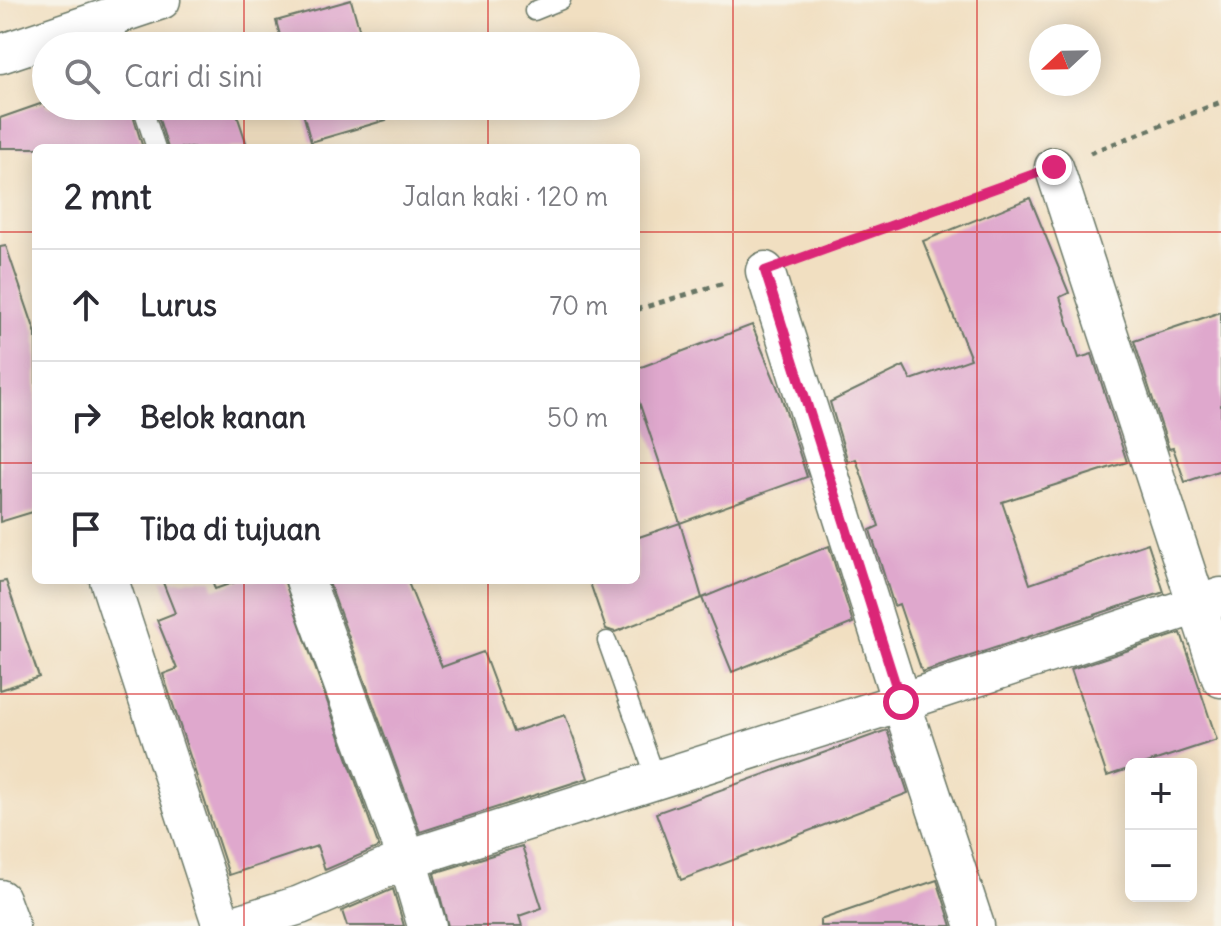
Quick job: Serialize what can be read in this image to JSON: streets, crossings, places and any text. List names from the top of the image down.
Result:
{
  "north": "left",
  "page": {
    "search": "Cari di sini",
    "heading": ["2 mnt", "Jalan kaki · 120 m"],
    "list": [
      ["Lurus", "70 m"],
      ["Belok kanan", "50 m"],
      "Tiba di tujuan"
    ],
    "map_buttons": ["+", "−"]
  }
}
